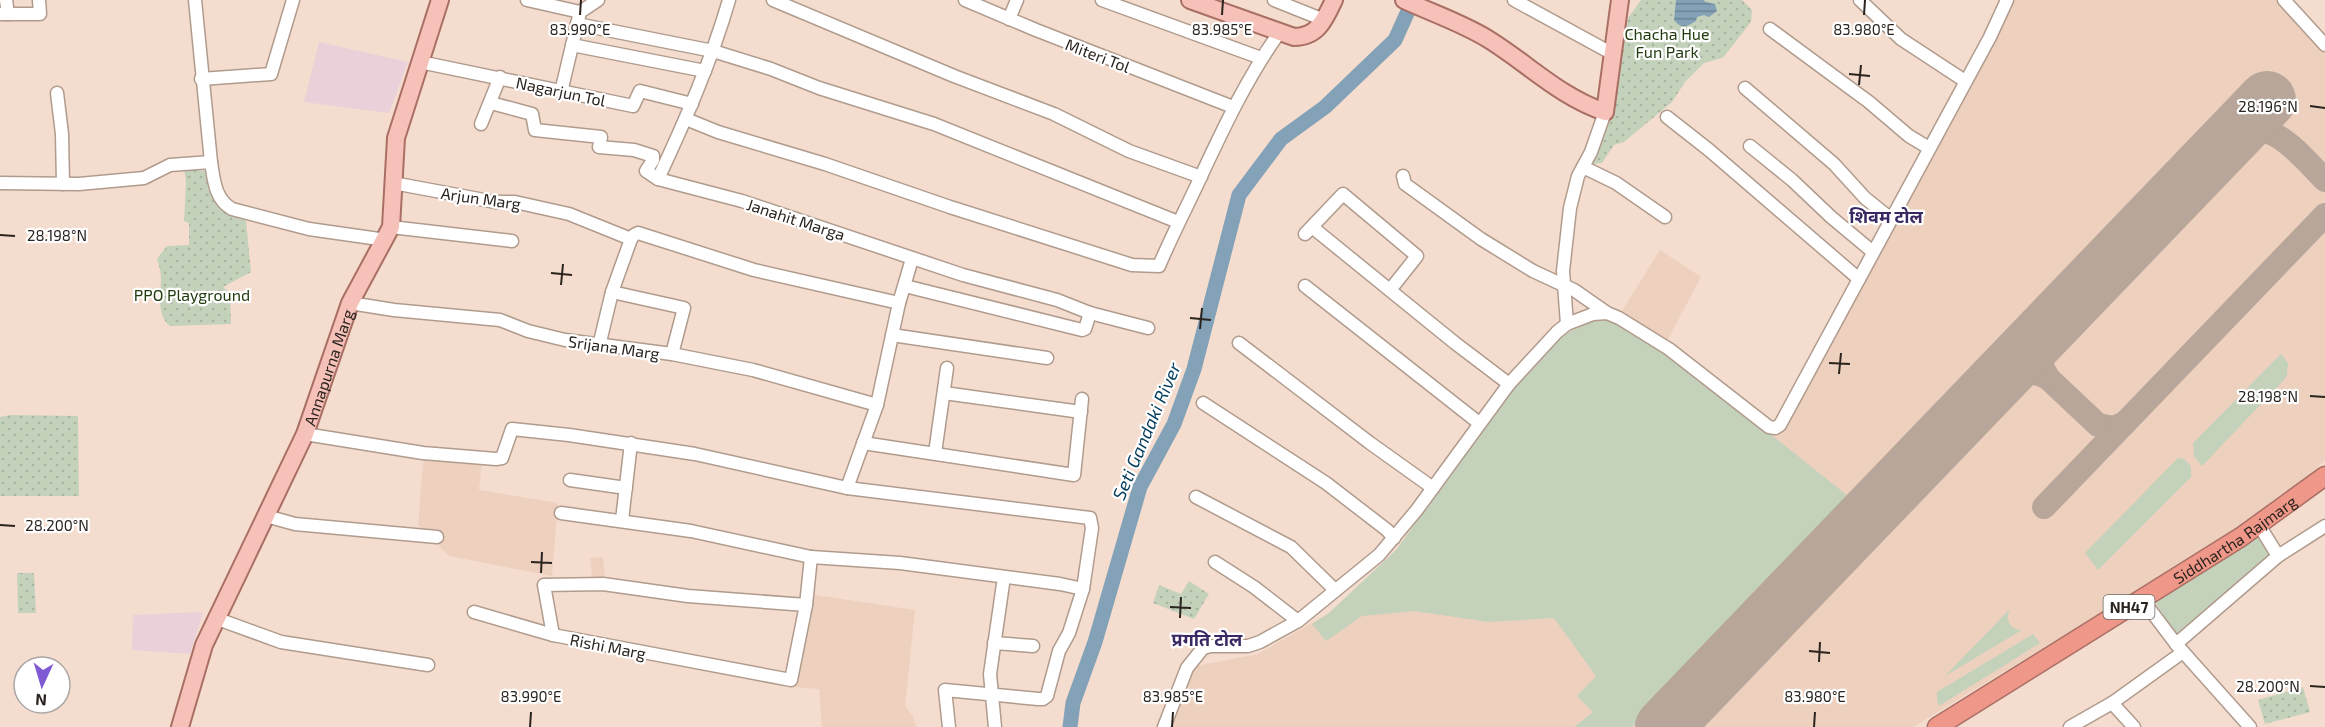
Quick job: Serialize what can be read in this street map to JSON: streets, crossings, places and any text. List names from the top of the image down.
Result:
{
  "streets": {
    "highway": ["Siddhartha Rajmarg", "NH47"],
    "main road": ["Annapurna Marg"],
    "street": [
      "Miteri Tol",
      "Nagarjun Tol",
      "Arjun Marg",
      "Janahit Marga",
      "Srijana Marg",
      "Rishi Marg"
    ]
  },
  "crossings": [
    ["Nagarjun Tol", "Annapurna Marg"],
    ["Arjun Marg", "Annapurna Marg"],
    ["Srijana Marg", "Annapurna Marg"]
  ],
  "districts": ["शिवम टोल", "प्रगति टोल"],
  "water": ["Seti Gandaki River"],
  "parks": ["Chacha Hue Fun Park", "PPO Playground"],
  "north": "bottom",
  "coordinates": [
    "83.990°E",
    "83.985°E",
    "83.980°E",
    "28.196°N",
    "28.198°N",
    "28.200°N"
  ]
}
